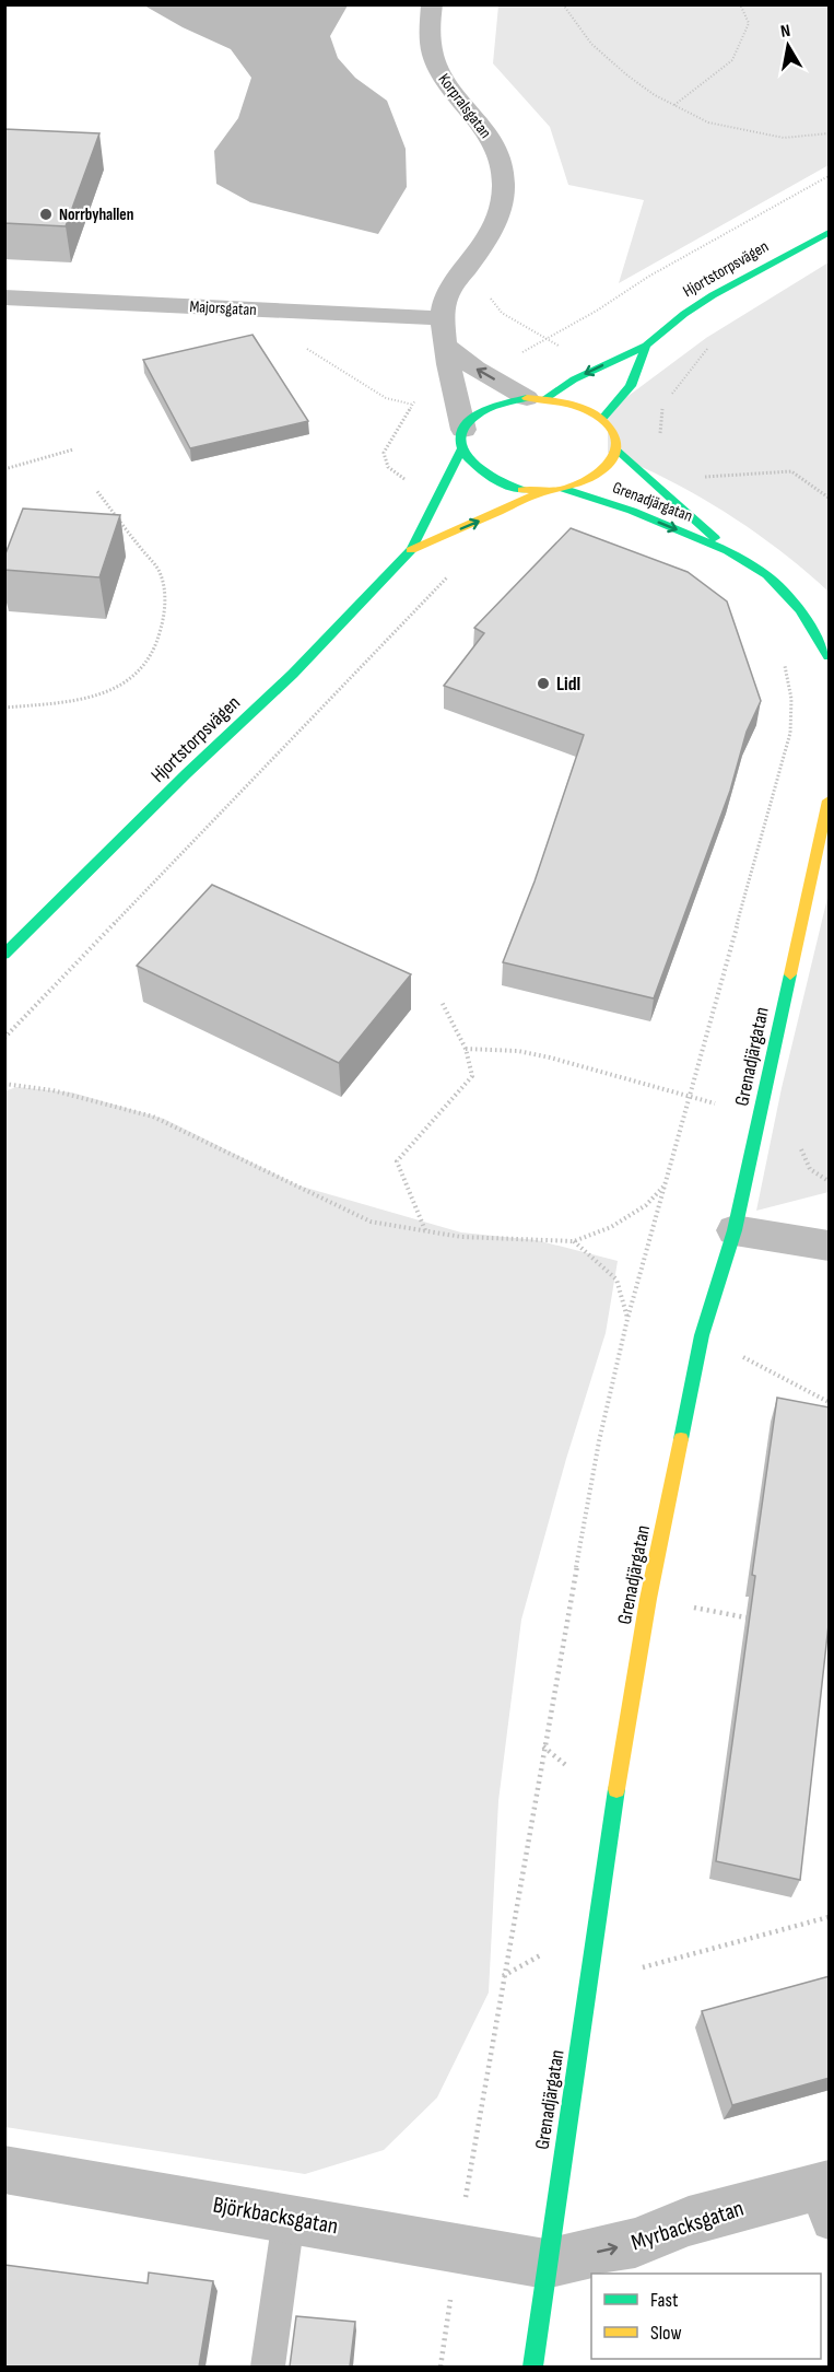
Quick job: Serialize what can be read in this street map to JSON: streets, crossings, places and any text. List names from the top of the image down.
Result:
{
  "streets": {
    "street": [
      "Korpralsgatan",
      "Hjortstorpsvägen",
      "Majorsgatan",
      "Grenadjärgatan",
      "Björkbacksgatan",
      "Myrbacksgatan"
    ]
  },
  "crossings": [
    ["Korpralsgatan", "Hjortstorpsvägen"],
    ["Korpralsgatan", "Majorsgatan"],
    ["Korpralsgatan", "Grenadjärgatan"],
    ["Hjortstorpsvägen", "Grenadjärgatan"],
    ["Grenadjärgatan", "Björkbacksgatan"],
    ["Grenadjärgatan", "Myrbacksgatan"],
    ["Björkbacksgatan", "Myrbacksgatan"]
  ],
  "one_way": ["Myrbacksgatan"],
  "places": ["Norrbyhallen", "Lidl"],
  "legend": ["Fast", "Slow"],
  "north": "top"
}
